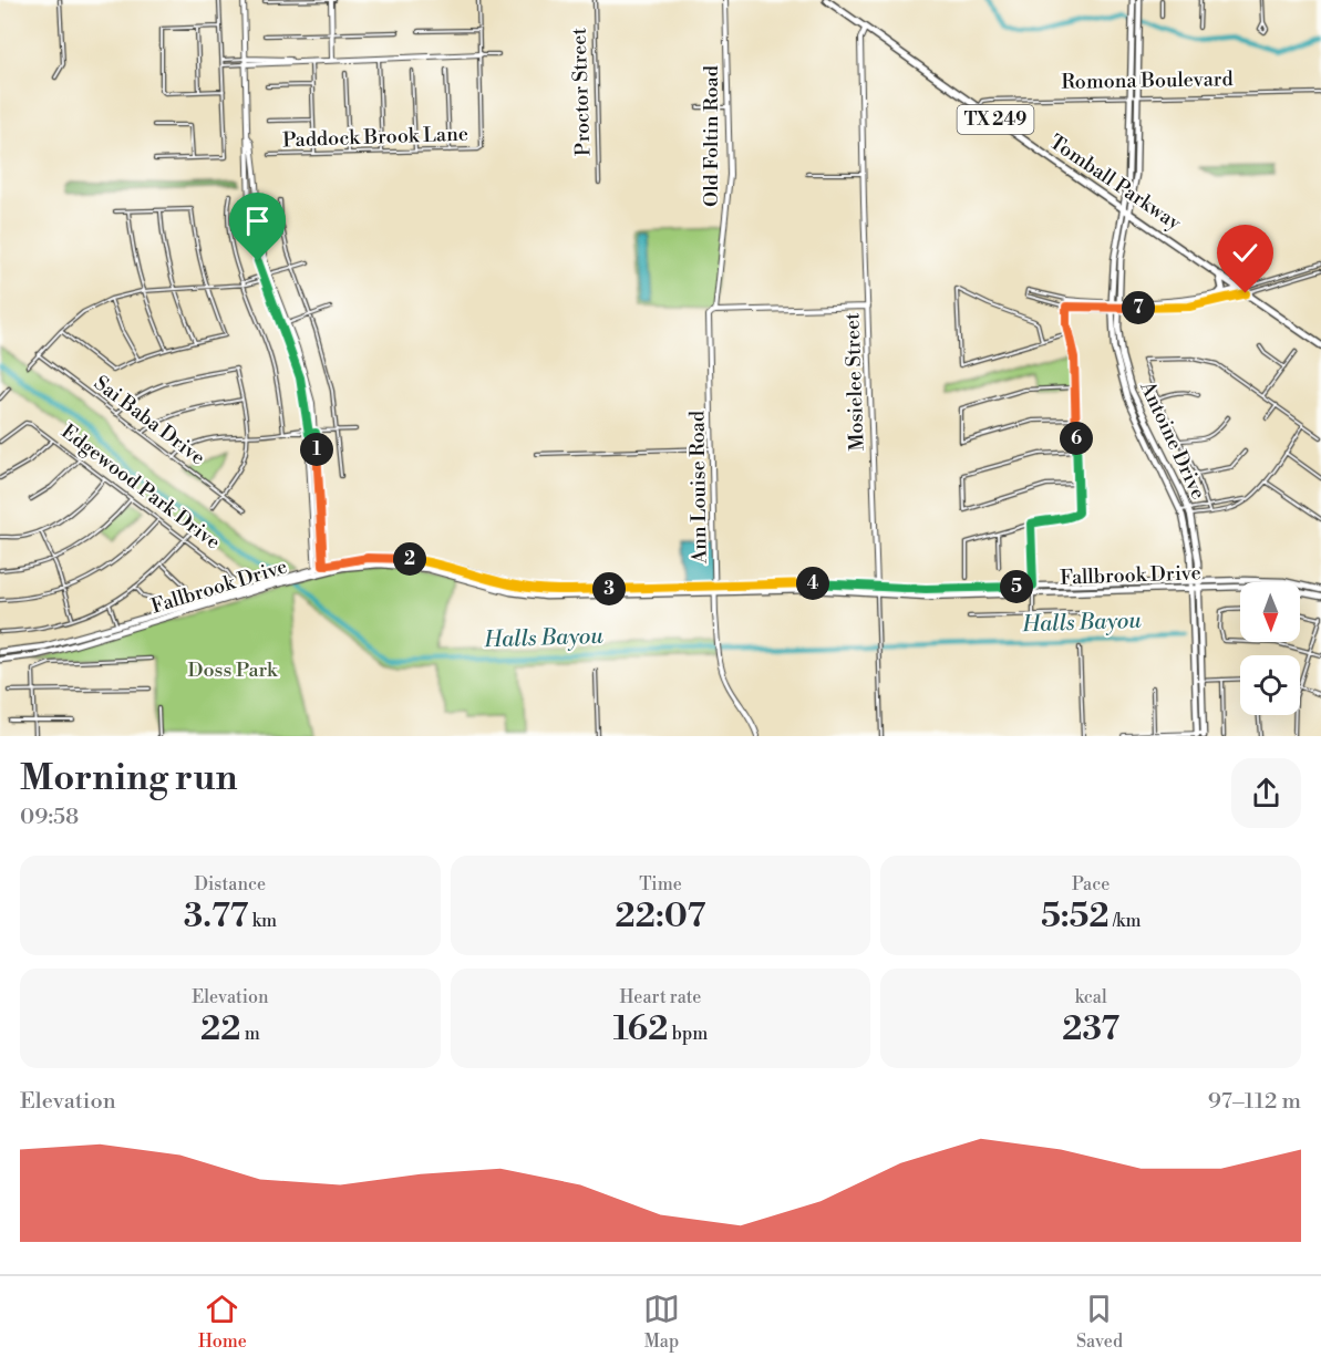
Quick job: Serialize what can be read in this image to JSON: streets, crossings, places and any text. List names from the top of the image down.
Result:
{
  "streets": {
    "main road": [
      "TX 249",
      "Tomball Parkway",
      "Antoine Drive",
      "Fallbrook Drive"
    ],
    "street": [
      "Romona Boulevard",
      "Proctor Street",
      "Old Foltin Road",
      "Paddock Brook Lane",
      "Mosielee Street",
      "Sai Baba Drive",
      "Edgewood Park Drive",
      "Ann Louise Road"
    ]
  },
  "crossings": [
    ["Romona Boulevard", "Tomball Parkway"],
    ["Romona Boulevard", "Antoine Drive"],
    ["Old Foltin Road", "Ann Louise Road"],
    ["Tomball Parkway", "Mosielee Street"],
    ["Tomball Parkway", "Antoine Drive"],
    ["Mosielee Street", "Fallbrook Drive"],
    ["Antoine Drive", "Fallbrook Drive"],
    ["Ann Louise Road", "Fallbrook Drive"]
  ],
  "water": ["Halls Bayou"],
  "parks": ["Doss Park"],
  "north": "bottom",
  "page": {
    "pins": [
      "7",
      "6",
      "1",
      "2",
      "4",
      "5",
      "3"
    ],
    "heading": ["Morning run", "09:58"],
    "stats": [
      ["Distance", "3.77 km"],
      ["Time", "22:07"],
      ["Pace", "5:52 /km"],
      ["Elevation", "22 m"],
      ["Heart rate", "162 bpm"],
      ["kcal", "237"]
    ],
    "chart": ["Elevation", "97–112 m"],
    "tabs": ["Home", "Map", "Saved"]
  }
}
